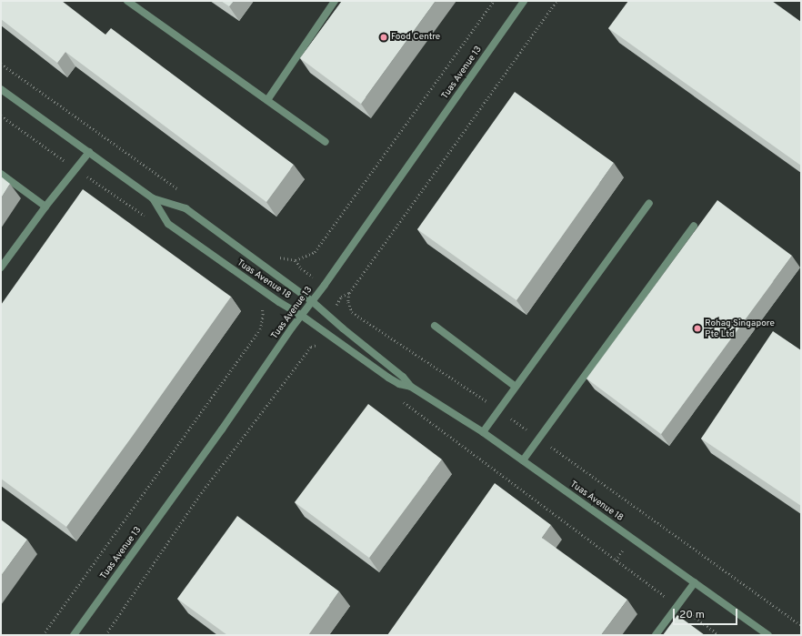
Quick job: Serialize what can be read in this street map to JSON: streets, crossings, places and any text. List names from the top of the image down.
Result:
{
  "streets": {
    "street": ["Tuas Avenue 13", "Tuas Avenue 18"]
  },
  "crossings": [
    ["Tuas Avenue 13", "Tuas Avenue 18"]
  ],
  "places": ["Food Centre", "Rohag Singapore Pte Ltd"],
  "scale_bar": "20 m"
}
